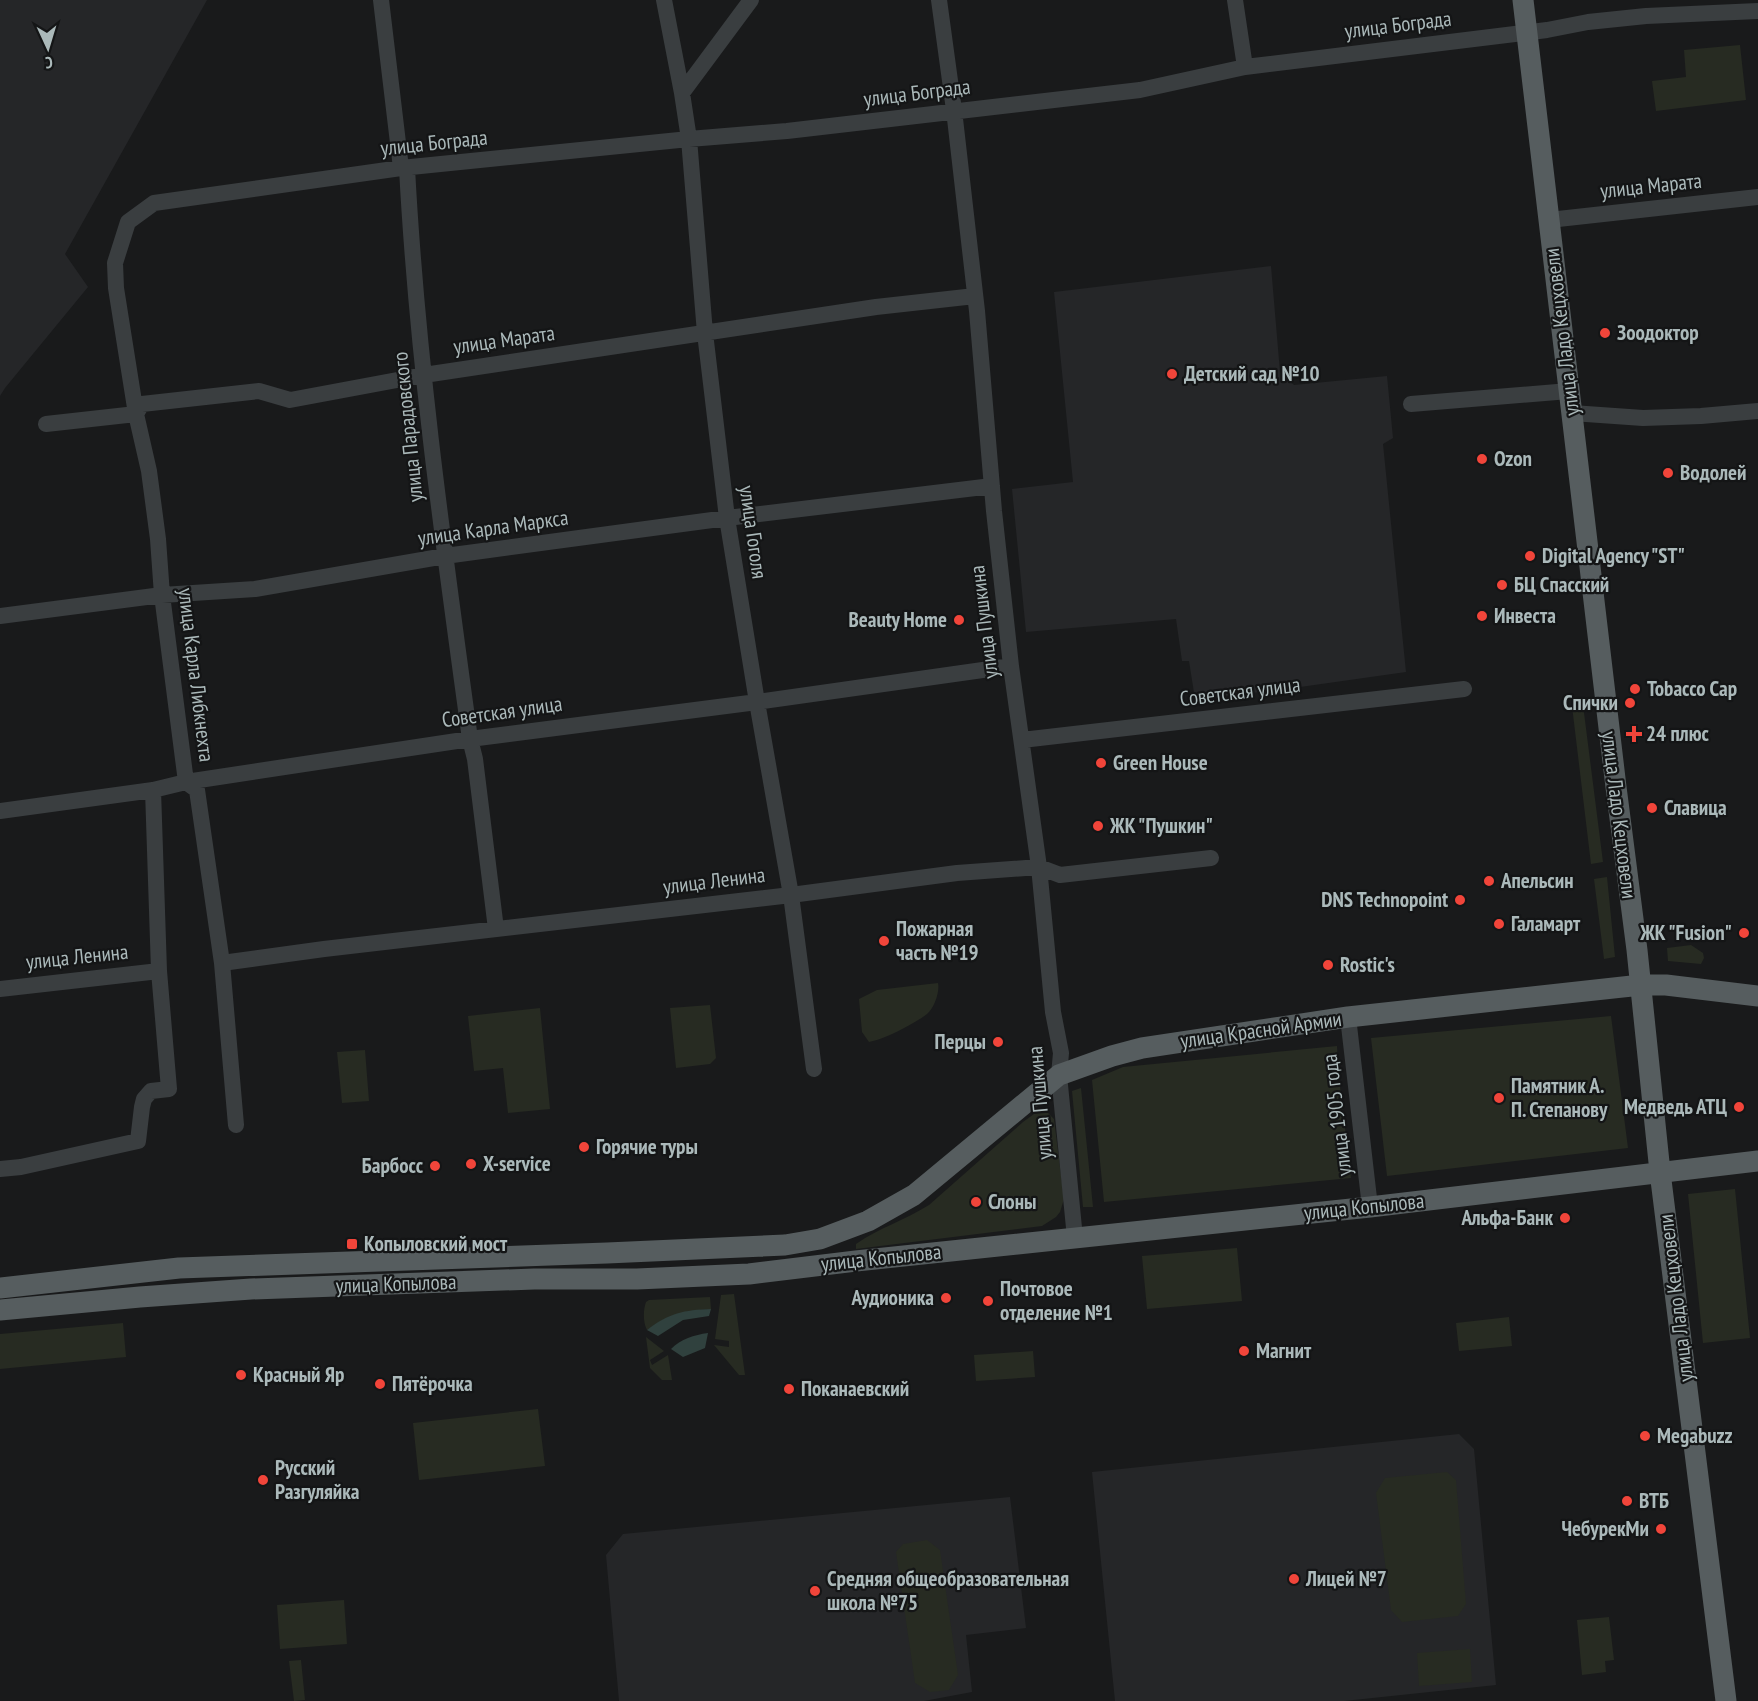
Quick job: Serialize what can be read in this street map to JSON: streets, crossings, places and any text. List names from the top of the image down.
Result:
{
  "streets": {
    "main road": ["улица Ладо Кецховели", "улица Красной Армии", "улица Копылова"],
    "street": [
      "улица Бограда",
      "улица Марата",
      "улица Парадовского",
      "улица Карла Маркса",
      "улица Гоголя",
      "улица Пушкина",
      "улица Карла Либкнехта",
      "Советская улица",
      "улица Ленина",
      "улица 1905 года"
    ]
  },
  "crossings": [
    ["улица Бограда", "улица Ладо Кецховели"],
    ["улица Бограда", "улица Парадовского"],
    ["улица Бограда", "улица Гоголя"],
    ["улица Бограда", "улица Пушкина"],
    ["улица Бограда", "улица Карла Либкнехта"],
    ["улица Марата", "улица Ладо Кецховели"],
    ["улица Марата", "улица Парадовского"],
    ["улица Марата", "улица Гоголя"],
    ["улица Марата", "улица Пушкина"],
    ["улица Марата", "улица Карла Либкнехта"],
    ["улица Ладо Кецховели", "улица Красной Армии"],
    ["улица Ладо Кецховели", "улица Копылова"],
    ["улица Парадовского", "улица Карла Маркса"],
    ["улица Парадовского", "Советская улица"],
    ["улица Парадовского", "улица Ленина"],
    ["улица Карла Маркса", "улица Гоголя"],
    ["улица Карла Маркса", "улица Пушкина"],
    ["улица Карла Маркса", "улица Карла Либкнехта"],
    ["улица Гоголя", "Советская улица"],
    ["улица Гоголя", "улица Ленина"],
    ["улица Пушкина", "Советская улица"],
    ["улица Пушкина", "улица Ленина"],
    ["улица Пушкина", "улица Красной Армии"],
    ["улица Пушкина", "улица Копылова"],
    ["улица Карла Либкнехта", "Советская улица"],
    ["улица Карла Либкнехта", "улица Ленина"],
    ["улица Красной Армии", "улица 1905 года"],
    ["улица Красной Армии", "улица Копылова"],
    ["улица 1905 года", "улица Копылова"]
  ],
  "places": {
    "other": [
      "Зоодоктор",
      "Детский сад №10",
      "Ozon",
      "Водолей",
      "Digital Agency \"ST\"",
      "БЦ Спасский",
      "Инвеста",
      "Beauty Home",
      "Tobacco Cap",
      "Спички",
      "Green House",
      "Славица",
      "ЖК \"Пушкин\"",
      "Апельсин",
      "DNS Technopoint",
      "Галамарт",
      "ЖК \"Fusion\"",
      "Пожарная часть №19",
      "Rostic's",
      "Перцы",
      "Памятник А. П. Степанову",
      "Медведь АТЦ",
      "Горячие туры",
      "X-service",
      "Барбосс",
      "Слоны",
      "Альфа-Банк",
      "Аудионика",
      "Почтовое отделение №1",
      "Магнит",
      "Красный Яр",
      "Пятёрочка",
      "Поканаевский",
      "Megabuzz",
      "Русский Разгуляйка",
      "ВТБ",
      "ЧебурекМи",
      "Лицей №7",
      "Средняя общеобразовательная школа №75"
    ],
    "health": ["24 плюс"],
    "transit": ["Копыловский мост"]
  },
  "north": "bottom"
}
